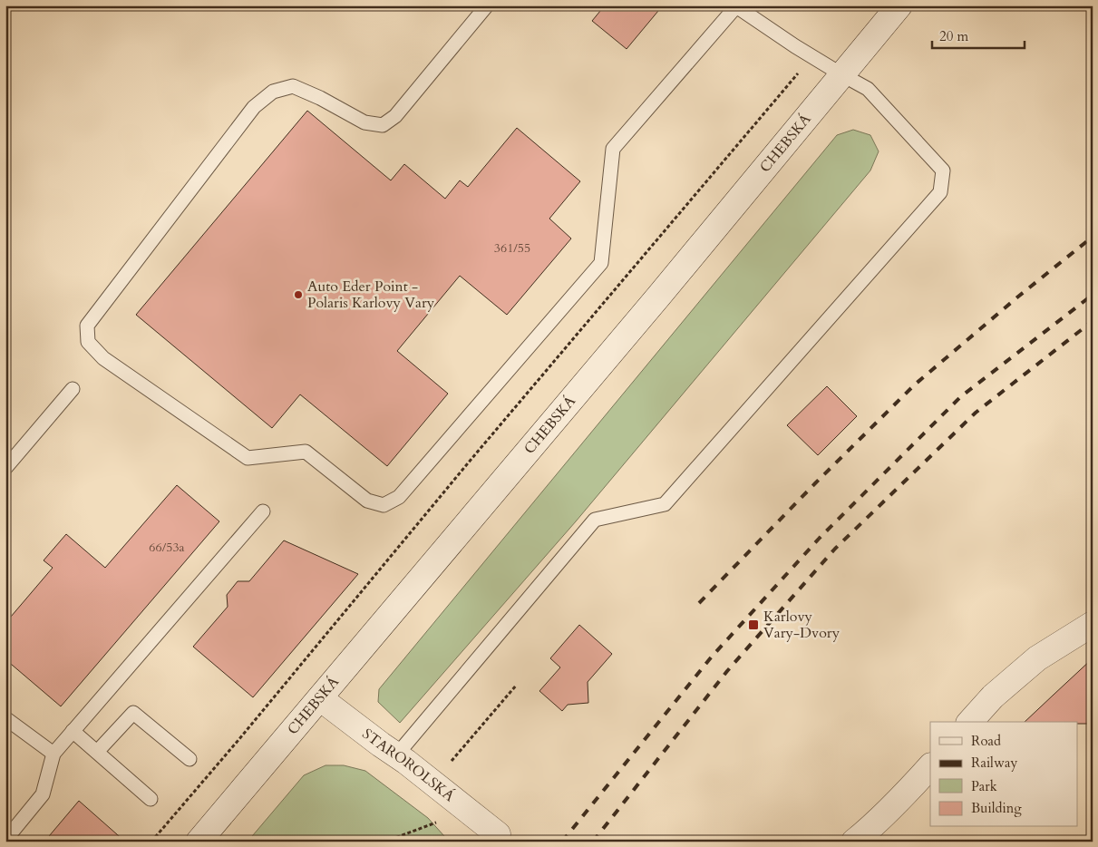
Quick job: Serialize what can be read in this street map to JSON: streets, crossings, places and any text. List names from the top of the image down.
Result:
{
  "streets": {
    "street": ["CHEBSKÁ", "STAROROLSKÁ"]
  },
  "crossings": [
    ["CHEBSKÁ", "STAROROLSKÁ"]
  ],
  "places": {
    "other": ["Auto Eder Point - Polaris Karlovy Vary"],
    "transit": ["Karlovy Vary-Dvory"]
  },
  "house_numbers": ["361/55", "66/53a"],
  "legend": [
    "Road",
    "Railway",
    "Park",
    "Building"
  ],
  "scale_bar": "20 m"
}
